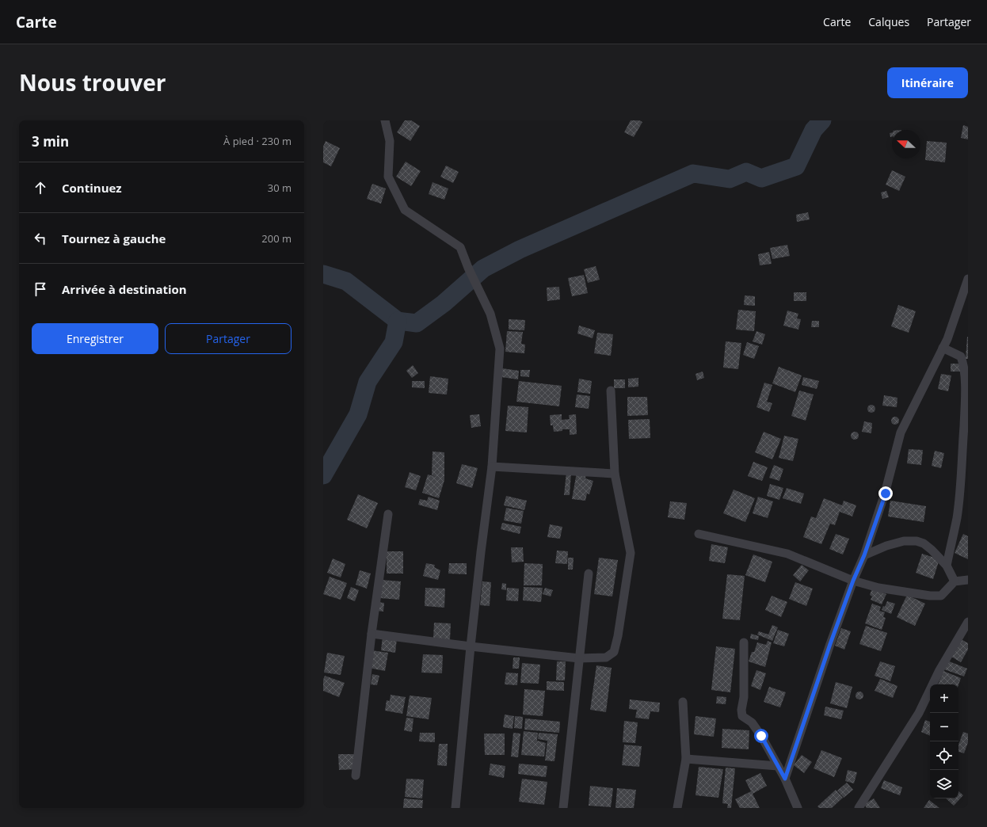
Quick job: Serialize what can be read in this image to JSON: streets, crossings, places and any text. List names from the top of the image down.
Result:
{
  "north": "left",
  "page": {
    "header": "Carte",
    "nav": ["Carte", "Calques", "Partager"],
    "title": "Nous trouver",
    "buttons": [
      "Itinéraire",
      ["Enregistrer", "Partager"]
    ],
    "heading": ["3 min", "À pied · 230 m"],
    "list": [
      ["Continuez", "30 m"],
      ["Tournez à gauche", "200 m"],
      "Arrivée à destination"
    ],
    "map_buttons": ["+", "−"]
  }
}
